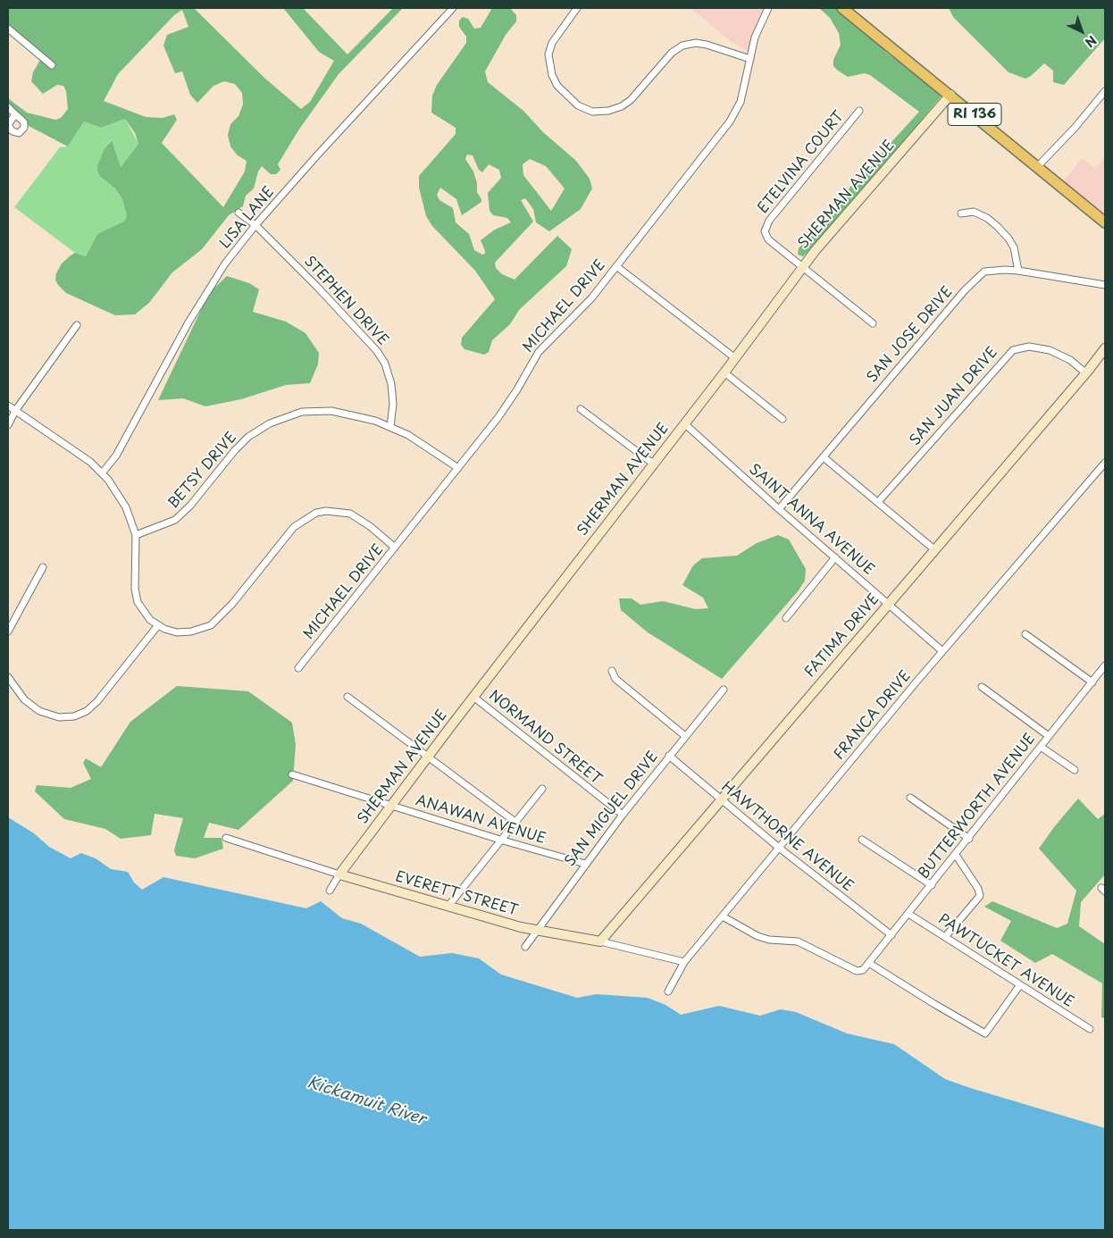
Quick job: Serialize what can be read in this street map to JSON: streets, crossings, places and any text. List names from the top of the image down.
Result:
{
  "streets": {
    "main road": ["RI 136"],
    "street": [
      "ETELVINA COURT",
      "SHERMAN AVENUE",
      "LISA LANE",
      "STEPHEN DRIVE",
      "MICHAEL DRIVE",
      "SAN JOSE DRIVE",
      "SAN JUAN DRIVE",
      "BETSY DRIVE",
      "SAINT ANNA AVENUE",
      "FATIMA DRIVE",
      "FRANCA DRIVE",
      "NORMAND STREET",
      "BUTTERWORTH AVENUE",
      "SAN MIGUEL DRIVE",
      "ANAWAN AVENUE",
      "HAWTHORNE AVENUE",
      "EVERETT STREET",
      "PAWTUCKET AVENUE"
    ]
  },
  "crossings": [
    ["RI 136", "SHERMAN AVENUE"],
    ["ETELVINA COURT", "SHERMAN AVENUE"],
    ["SHERMAN AVENUE", "SAINT ANNA AVENUE"],
    ["SHERMAN AVENUE", "NORMAND STREET"],
    ["SHERMAN AVENUE", "ANAWAN AVENUE"],
    ["SHERMAN AVENUE", "EVERETT STREET"],
    ["LISA LANE", "STEPHEN DRIVE"],
    ["STEPHEN DRIVE", "BETSY DRIVE"],
    ["MICHAEL DRIVE", "BETSY DRIVE"],
    ["SAN JOSE DRIVE", "SAINT ANNA AVENUE"],
    ["SAN JUAN DRIVE", "FATIMA DRIVE"],
    ["SAINT ANNA AVENUE", "FATIMA DRIVE"],
    ["SAINT ANNA AVENUE", "FRANCA DRIVE"],
    ["FATIMA DRIVE", "HAWTHORNE AVENUE"],
    ["FATIMA DRIVE", "EVERETT STREET"],
    ["FRANCA DRIVE", "HAWTHORNE AVENUE"],
    ["FRANCA DRIVE", "EVERETT STREET"],
    ["NORMAND STREET", "SAN MIGUEL DRIVE"],
    ["BUTTERWORTH AVENUE", "HAWTHORNE AVENUE"],
    ["BUTTERWORTH AVENUE", "PAWTUCKET AVENUE"],
    ["SAN MIGUEL DRIVE", "ANAWAN AVENUE"],
    ["SAN MIGUEL DRIVE", "HAWTHORNE AVENUE"],
    ["SAN MIGUEL DRIVE", "EVERETT STREET"]
  ],
  "water": ["Kickamuit River"],
  "north": "bottom right"
}
